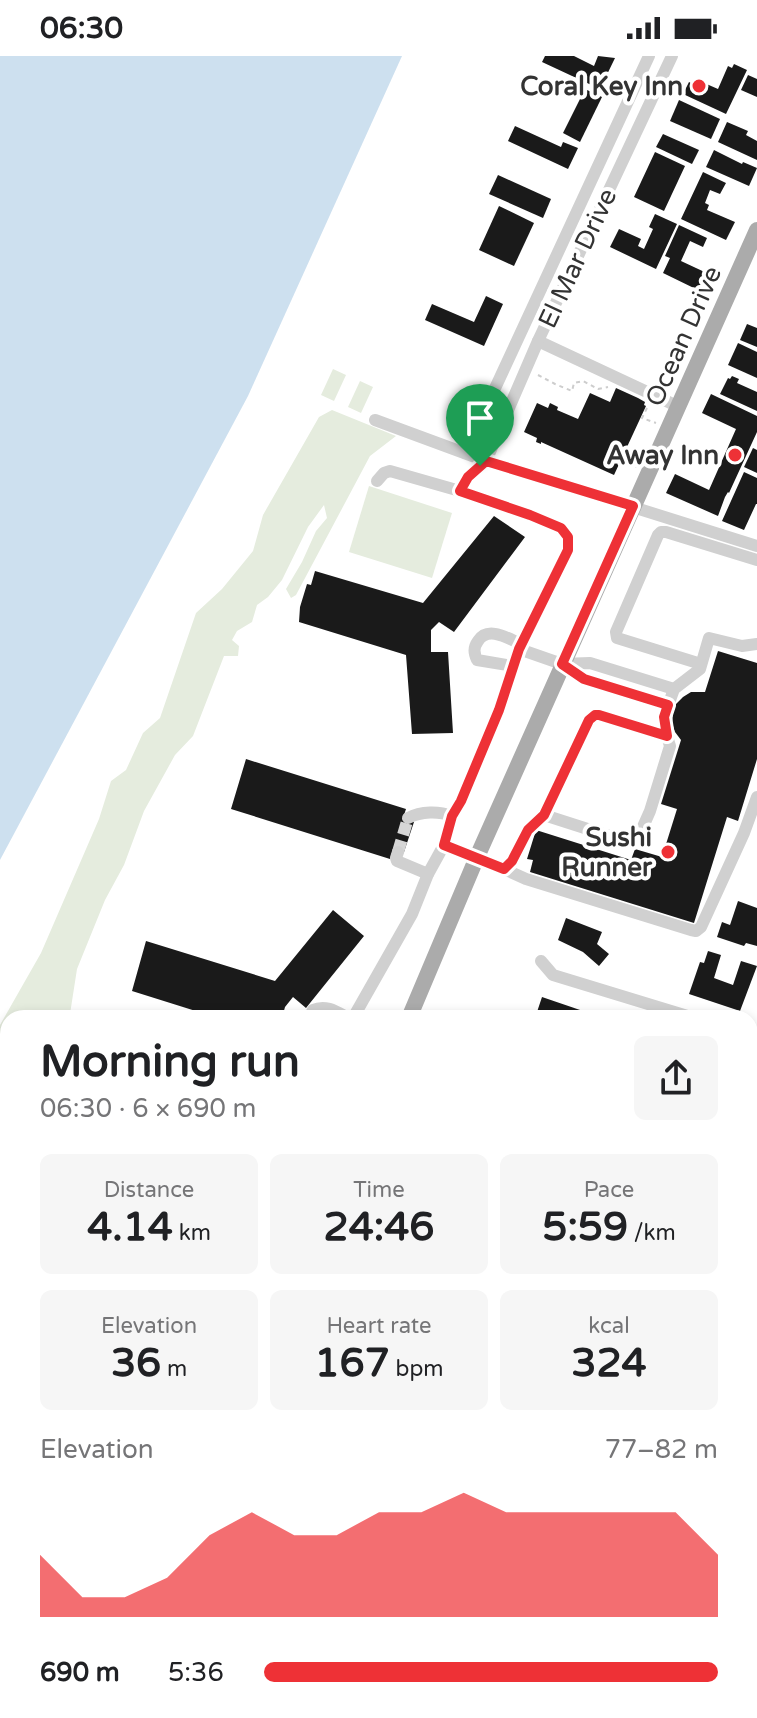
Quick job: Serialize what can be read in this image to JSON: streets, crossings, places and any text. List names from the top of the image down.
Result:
{
  "streets": {
    "main road": ["Ocean Drive"],
    "street": ["El Mar Drive"]
  },
  "places": ["Coral Key Inn", "Away Inn", "Sushi Runner"],
  "page": {
    "status": "06:30",
    "heading": ["Morning run", "06:30 · 6 × 690 m"],
    "stats": [
      ["Distance", "4.14 km"],
      ["Time", "24:46"],
      ["Pace", "5:59 /km"],
      ["Elevation", "36 m"],
      ["Heart rate", "167 bpm"],
      ["kcal", "324"]
    ],
    "chart": ["Elevation", "77–82 m"],
    "list": [
      {
        "name": "690 m",
        "note": "5:36"
      }
    ]
  }
}
